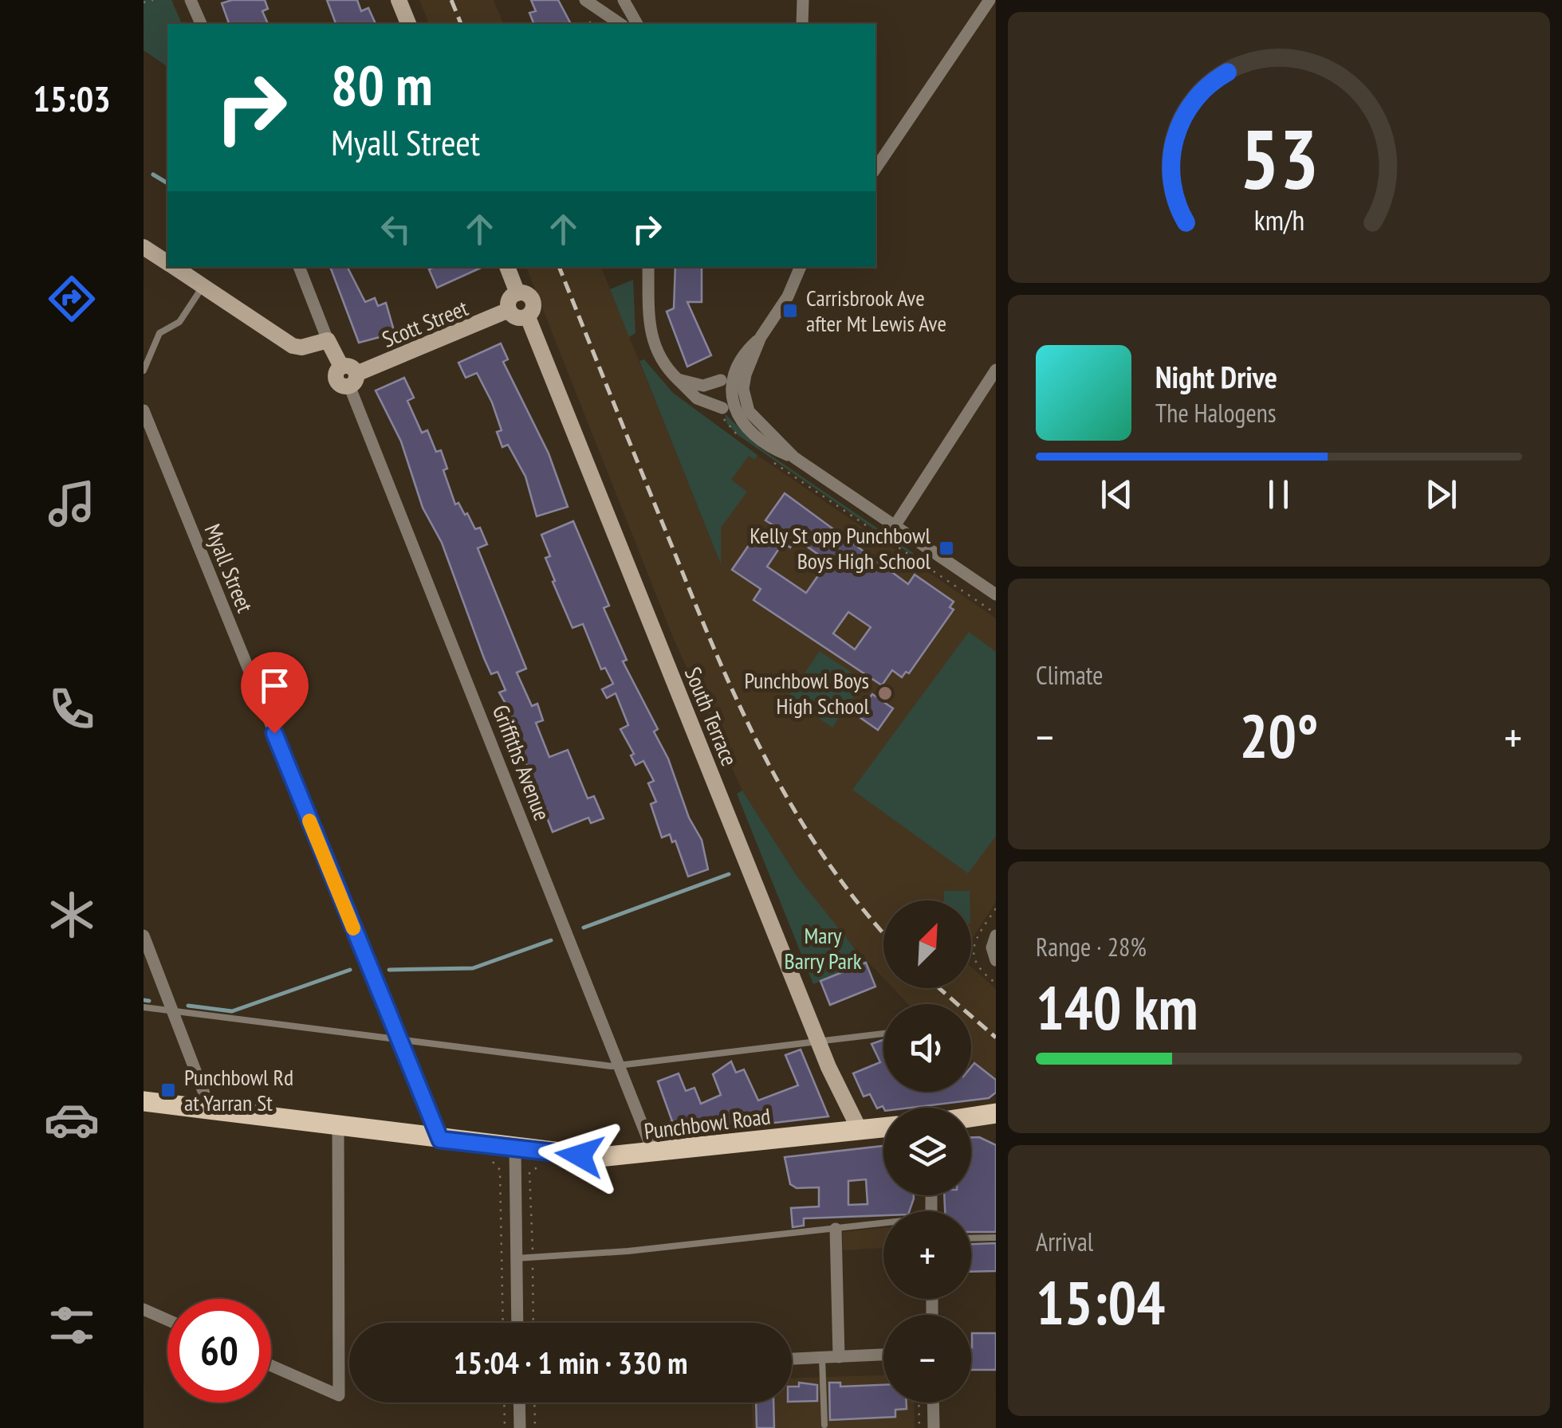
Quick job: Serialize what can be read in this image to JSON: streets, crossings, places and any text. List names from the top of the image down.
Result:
{
  "streets": {
    "main road": ["Punchbowl Road"],
    "street": [
      "Scott Street",
      "Myall Street",
      "South Terrace",
      "Griffiths Avenue"
    ]
  },
  "crossings": [
    ["Scott Street", "South Terrace"],
    ["Scott Street", "Griffiths Avenue"],
    ["Myall Street", "Punchbowl Road"],
    ["South Terrace", "Punchbowl Road"],
    ["Griffiths Avenue", "Punchbowl Road"]
  ],
  "parks": ["Mary Barry Park"],
  "places": {
    "transit": ["Carrisbrook Ave after Mt Lewis Ave", "Kelly St opp Punchbowl Boys High School", "Punchbowl Rd at Yarran St"],
    "other": ["Punchbowl Boys High School"]
  },
  "north": "top right",
  "page": {
    "tabs": "15:03",
    "turn": ["80 m", "Myall Street"],
    "song": ["Night Drive", "The Halogens"],
    "tile": [
      "Climate",
      ["Range · 28%", "140 km"],
      ["Arrival", "15:04"]
    ],
    "heat": ["−", "20°", "+"],
    "map_buttons": ["+", "−"],
    "limit": "60",
    "trip": "15:04 · 1 min · 330 m",
    "gauge": ["53", "km/h"]
  }
}
